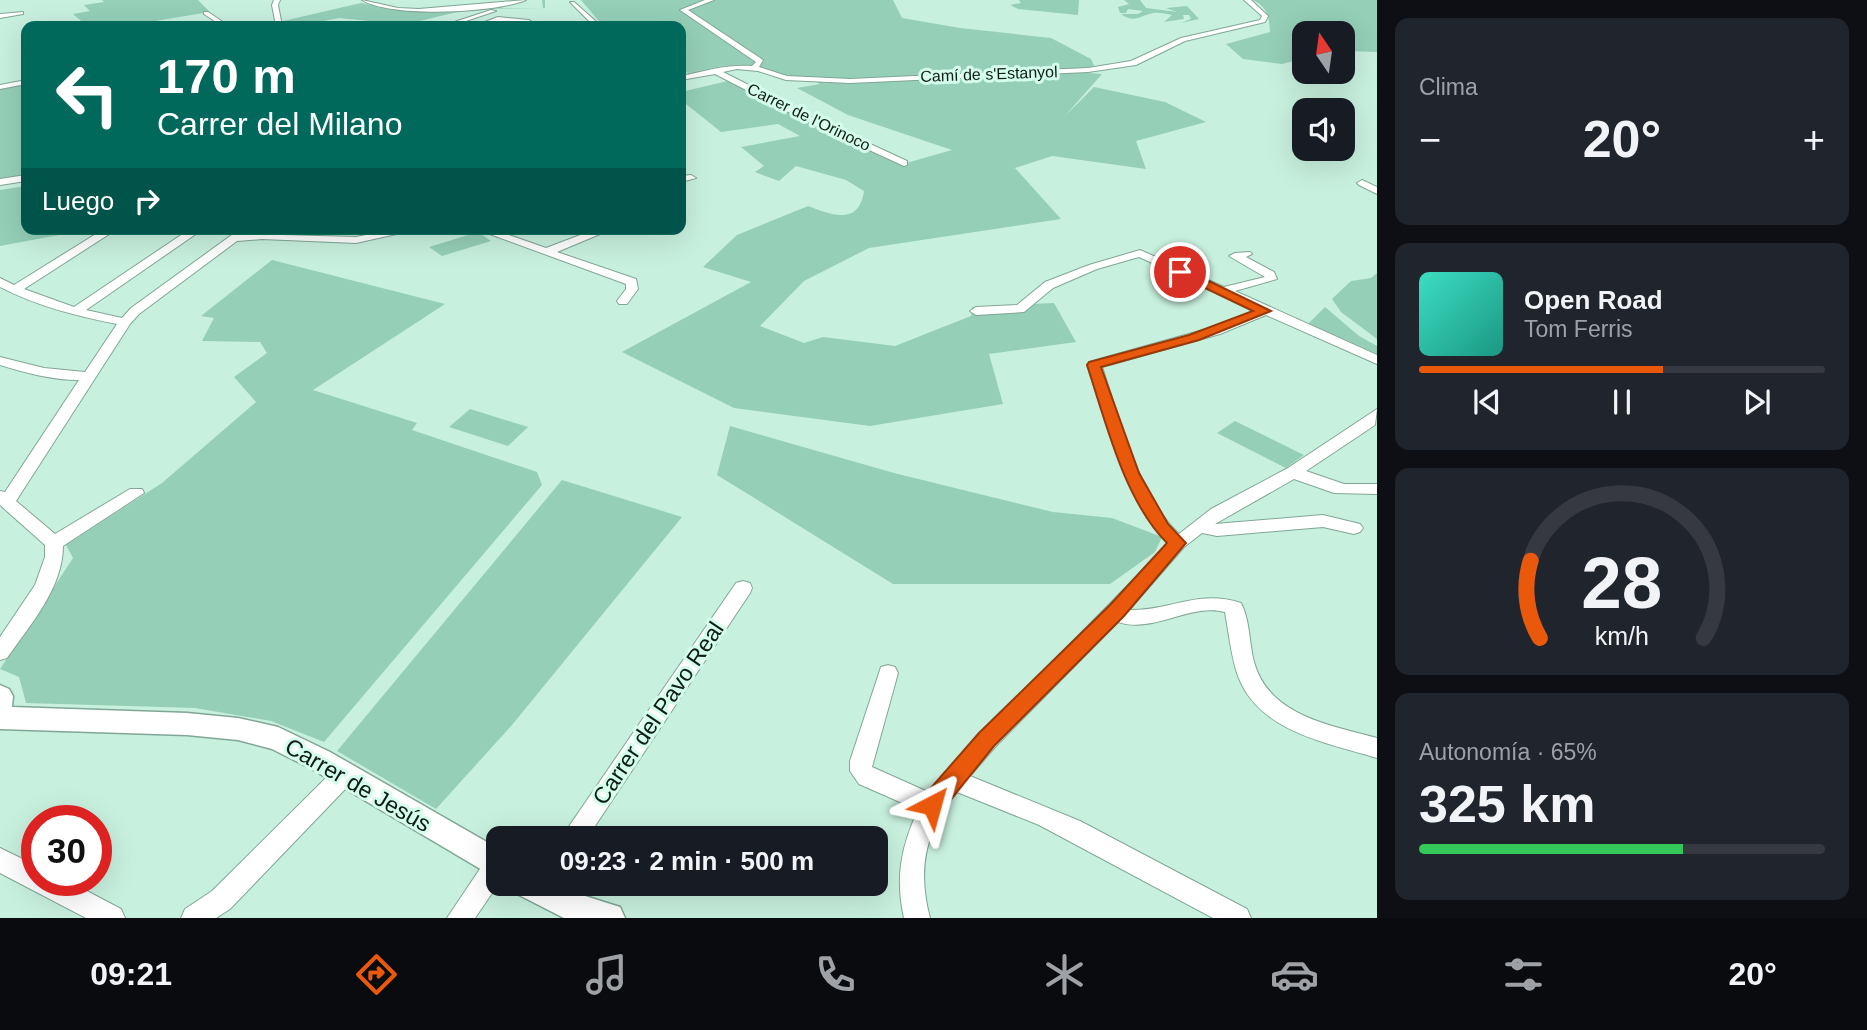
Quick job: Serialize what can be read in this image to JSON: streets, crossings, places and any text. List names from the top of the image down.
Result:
{
  "streets": {
    "street": [
      "Camí de s'Estanyol",
      "Carrer de l'Orinoco",
      "Carrer del Pavo Real",
      "Carrer de Jesús"
    ]
  },
  "crossings": [
    ["Camí de s'Estanyol", "Carrer de l'Orinoco"]
  ],
  "north": "top",
  "page": {
    "tile": [
      "Clima",
      ["Autonomía · 65%", "325 km"]
    ],
    "turn": ["170 m", "Carrer del Milano"],
    "heat": ["−", "20°", "+"],
    "then": "Luego",
    "song": ["Open Road", "Tom Ferris"],
    "limit": "30",
    "trip": "09:23 · 2 min · 500 m",
    "tabs": ["09:21", "20°"],
    "gauge": ["28", "km/h"]
  }
}
